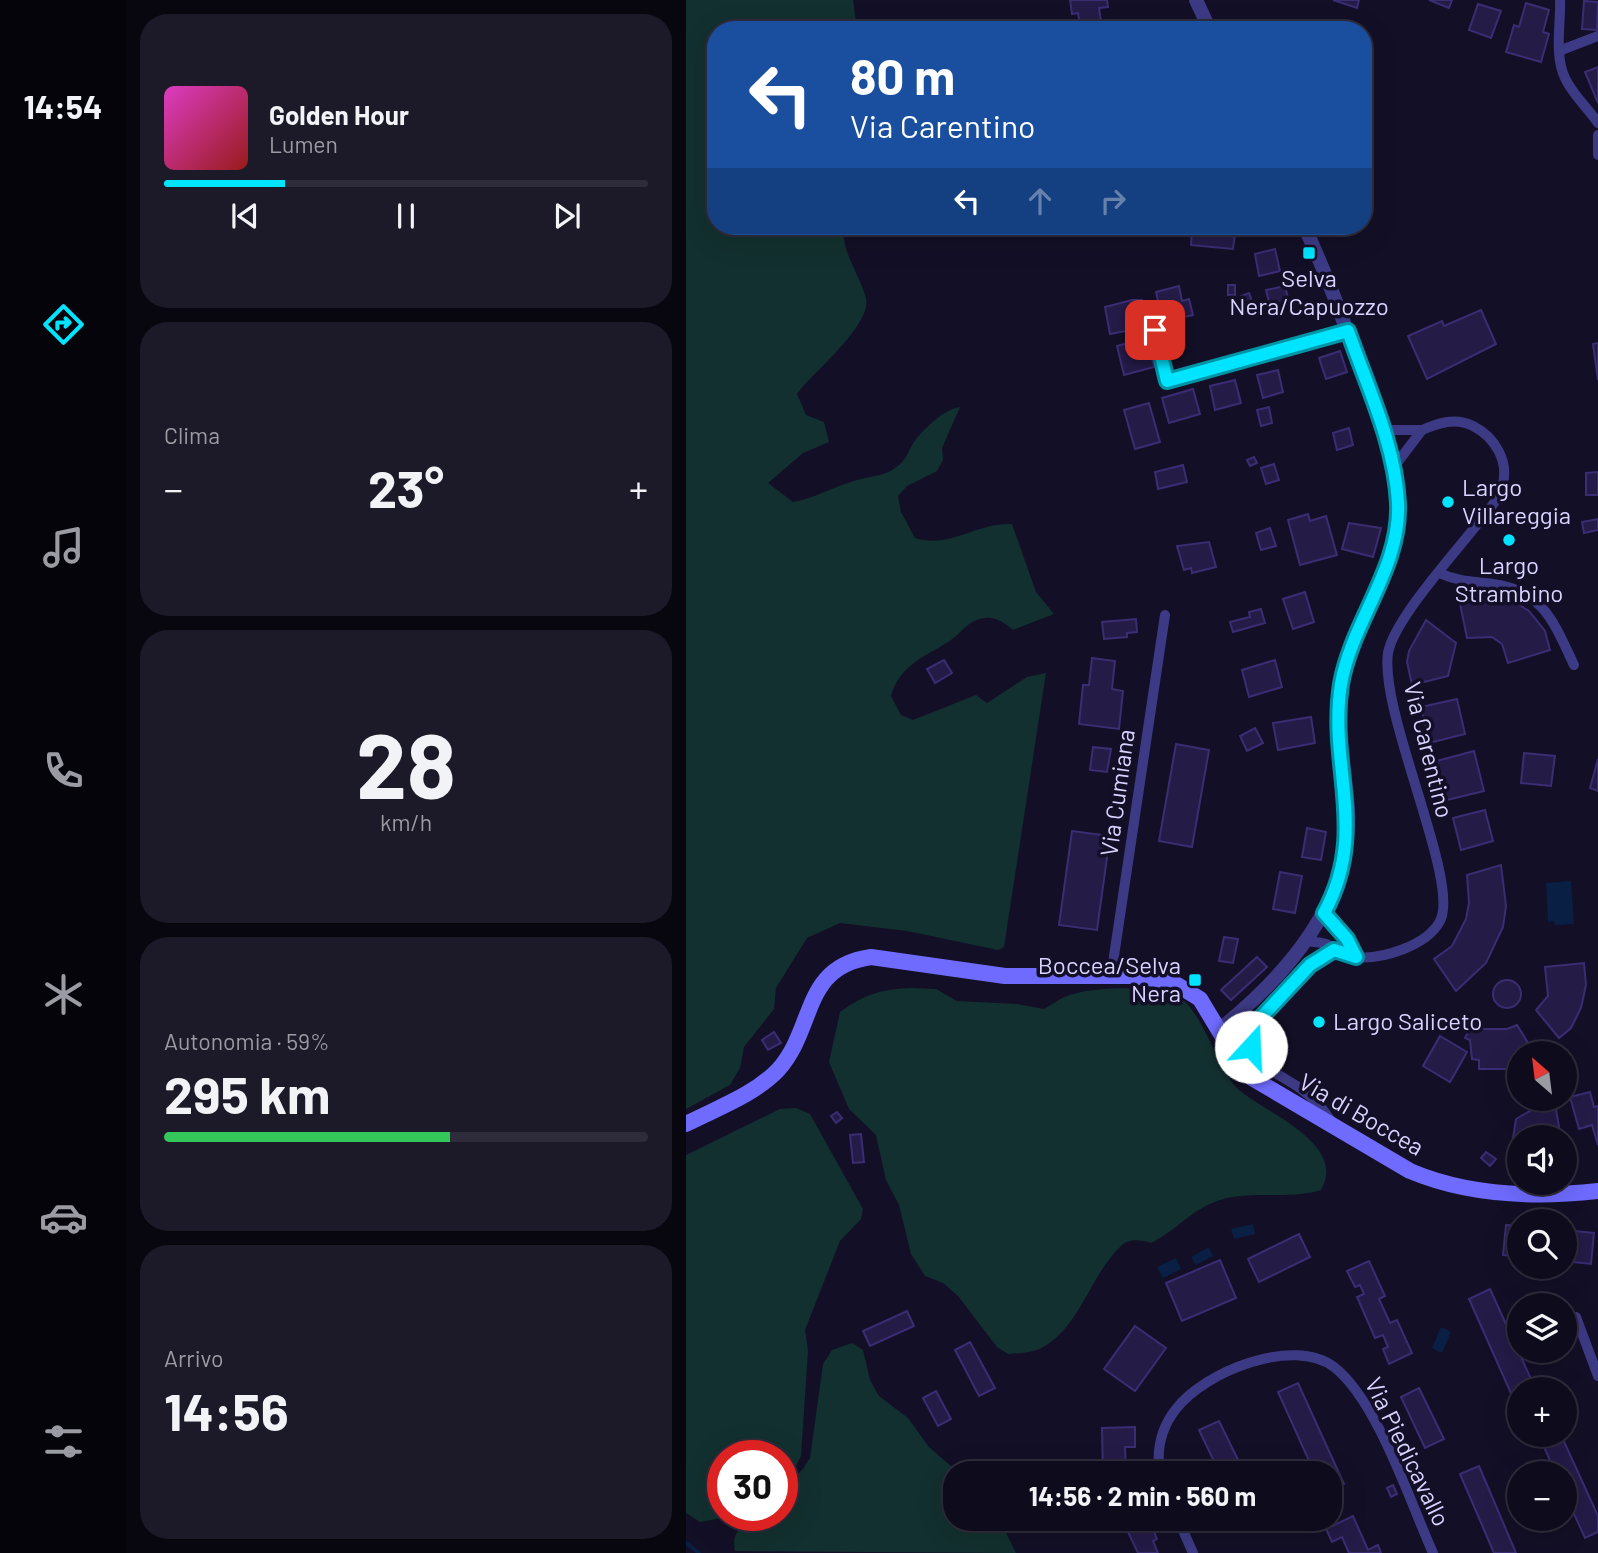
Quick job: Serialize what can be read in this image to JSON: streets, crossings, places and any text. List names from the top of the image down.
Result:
{
  "streets": {
    "main road": ["Via di Boccea"],
    "street": ["Via Carentino", "Via Cumiana", "Via Piedicavallo"]
  },
  "crossings": [
    ["Via Cumiana", "Via di Boccea"]
  ],
  "places": {
    "transit": ["Selva Nera/Capuozzo", "Boccea/Selva Nera"],
    "other": ["Largo Villareggia", "Largo Strambino", "Largo Saliceto"]
  },
  "north": "top left",
  "page": {
    "tabs": "14:54",
    "turn": ["80 m", "Via Carentino"],
    "song": ["Golden Hour", "Lumen"],
    "tile": [
      "Clima",
      ["28", "km/h"],
      ["Autonomia · 59%", "295 km"],
      ["Arrivo", "14:56"]
    ],
    "heat": ["−", "23°", "+"],
    "map_buttons": ["+", "−"],
    "limit": "30",
    "trip": "14:56 · 2 min · 560 m"
  }
}
